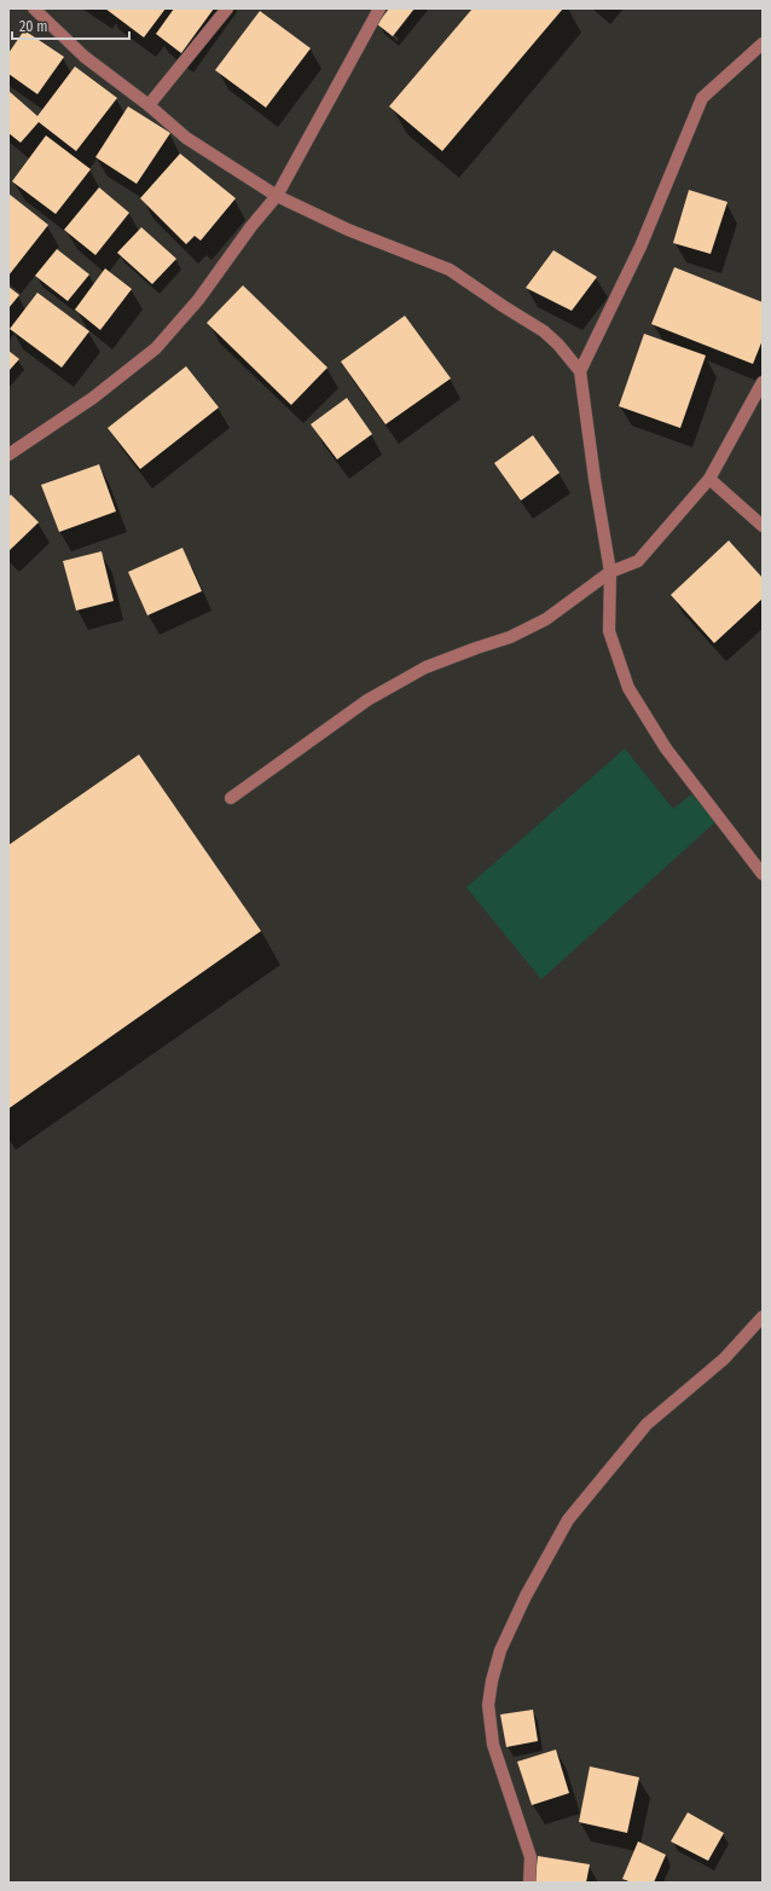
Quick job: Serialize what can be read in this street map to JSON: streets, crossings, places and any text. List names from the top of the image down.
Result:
{
  "scale_bar": "20 m"
}
